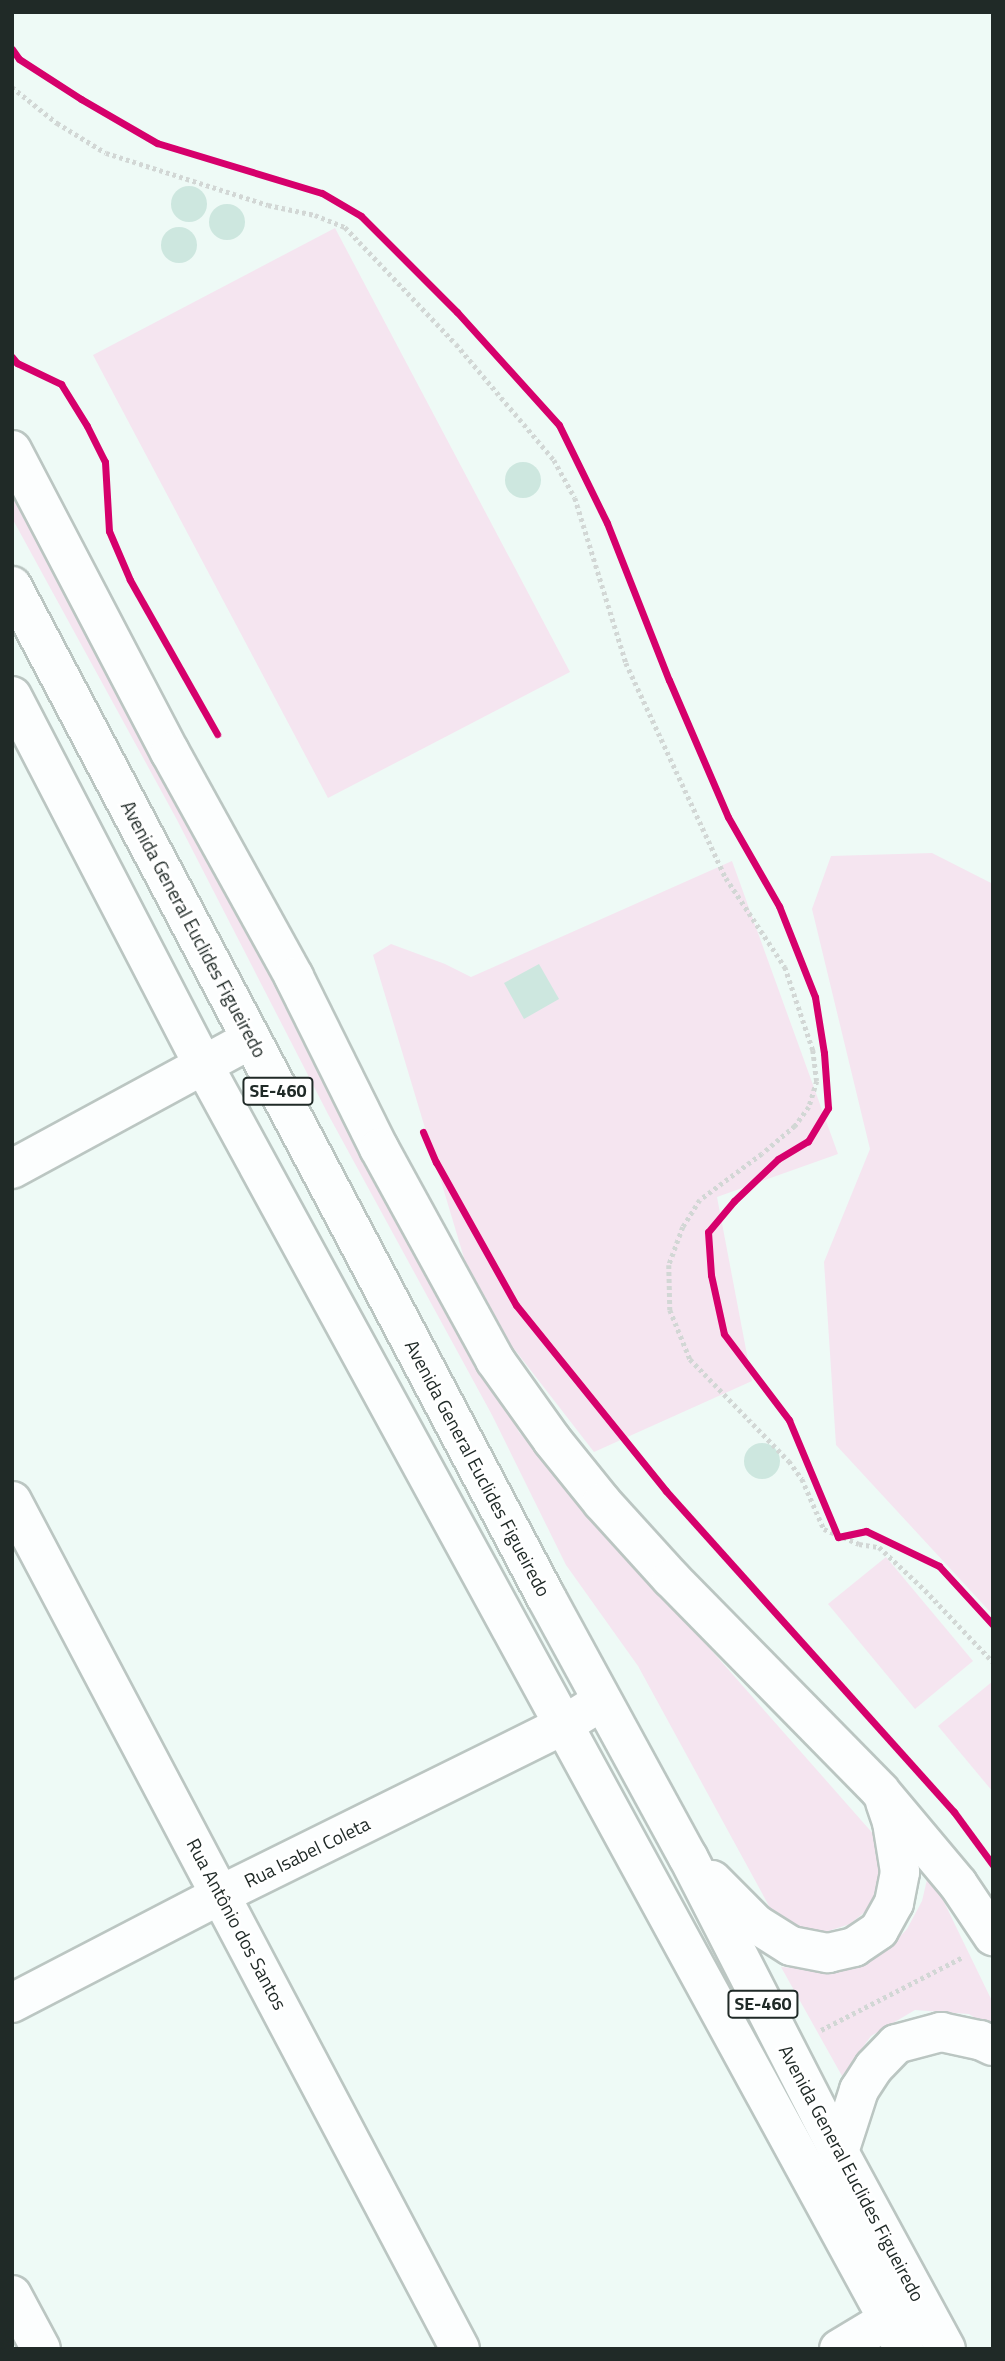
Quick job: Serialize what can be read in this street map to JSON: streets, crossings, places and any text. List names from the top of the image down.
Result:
{
  "streets": {
    "main road": [
      "Avenida General Euclides Figueiredo",
      "SE-460",
      "Rua Isabel Coleta",
      "Rua Antônio dos Santos"
    ]
  },
  "crossings": [
    ["Avenida General Euclides Figueiredo", "Rua Isabel Coleta"],
    ["Rua Isabel Coleta", "Rua Antônio dos Santos"]
  ]
}
